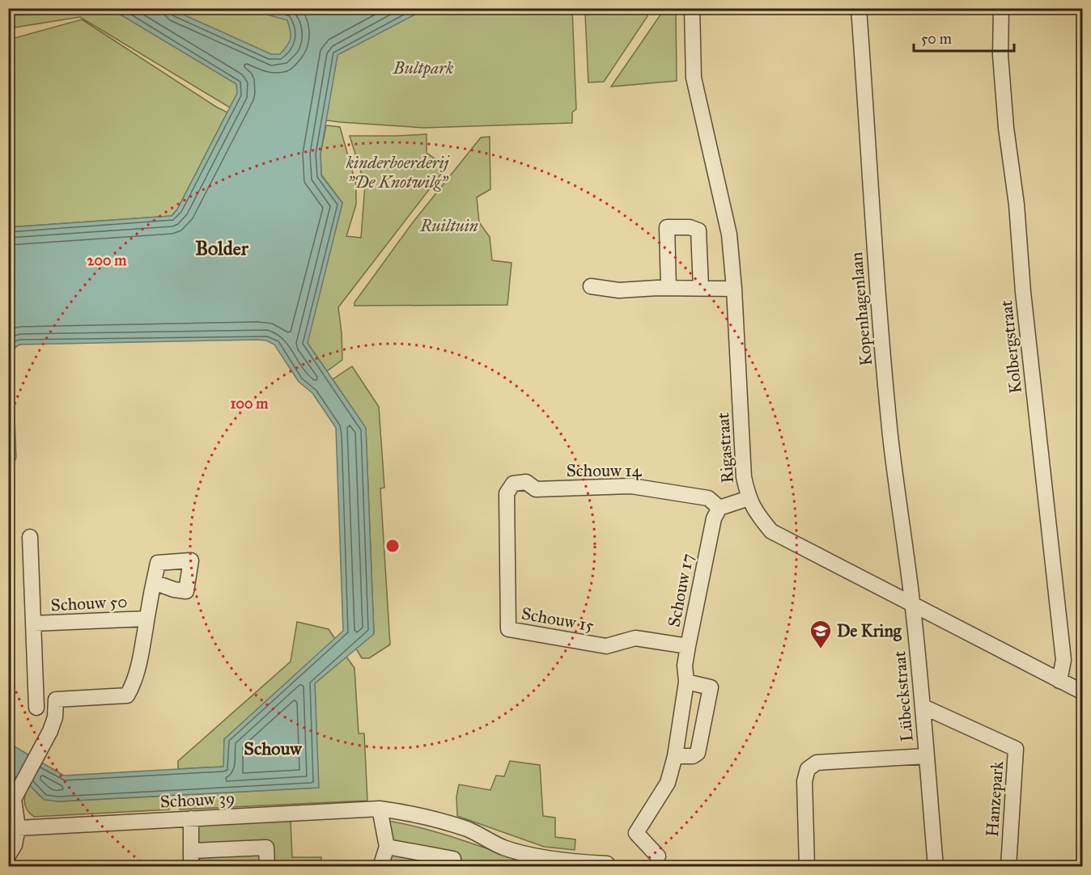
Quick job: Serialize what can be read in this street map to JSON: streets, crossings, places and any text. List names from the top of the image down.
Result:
{
  "streets": {
    "street": [
      "Kopenhagenlaan",
      "Kolbergstraat",
      "Rigastraat",
      "Schouw 14",
      "Schouw 17",
      "Schouw 50",
      "Schouw 15",
      "Lübeckstraat",
      "Hanzepark",
      "Schouw 39"
    ]
  },
  "crossings": [
    ["Kopenhagenlaan", "Rigastraat"],
    ["Kopenhagenlaan", "Lübeckstraat"],
    ["Kolbergstraat", "Rigastraat"],
    ["Rigastraat", "Lübeckstraat"],
    ["Schouw 14", "Schouw 17"],
    ["Schouw 14", "Schouw 15"],
    ["Schouw 17", "Schouw 15"],
    ["Schouw 50", "Schouw 39"],
    ["Lübeckstraat", "Hanzepark"]
  ],
  "districts": ["Bolder", "Schouw"],
  "parks": ["Bultpark", "kinderboerderij \"De Knotwilg\"", "Ruiltuin"],
  "places": {
    "school or university": ["De Kring"]
  },
  "scale_bar": "50 m",
  "rings": ["200 m", "100 m"]
}
